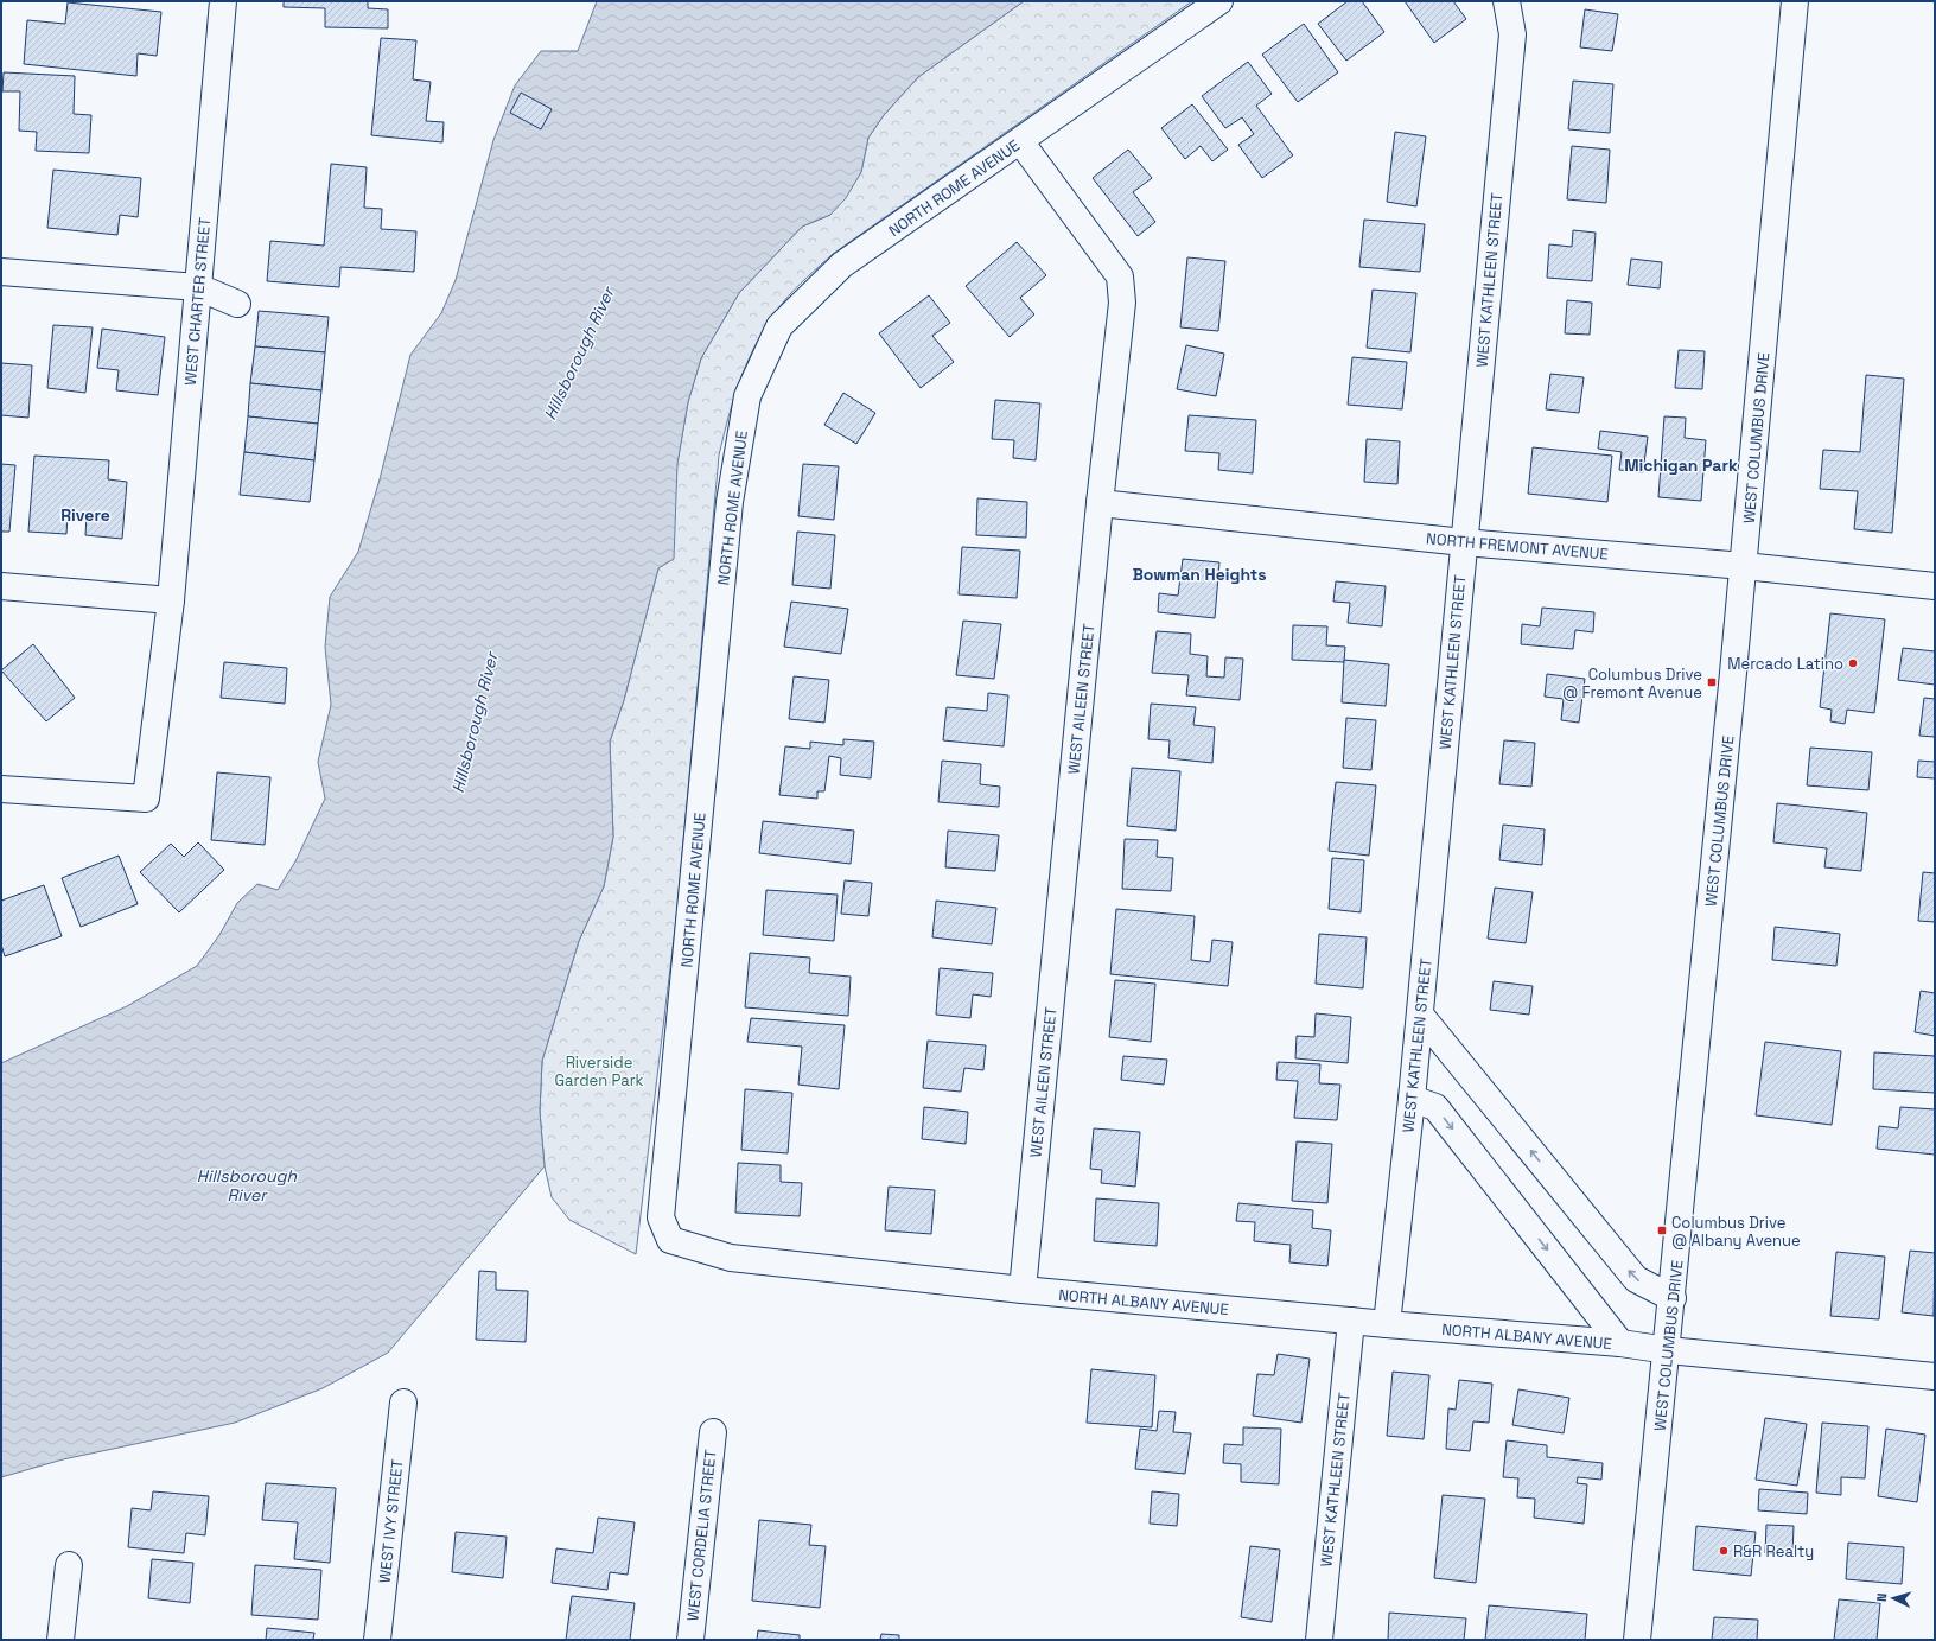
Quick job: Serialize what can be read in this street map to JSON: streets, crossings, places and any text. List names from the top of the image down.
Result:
{
  "streets": {
    "street": [
      "NORTH ROME AVENUE",
      "WEST KATHLEEN STREET",
      "WEST CHARTER STREET",
      "WEST COLUMBUS DRIVE",
      "NORTH FREMONT AVENUE",
      "WEST AILEEN STREET",
      "NORTH ALBANY AVENUE",
      "WEST IVY STREET",
      "WEST CORDELIA STREET"
    ]
  },
  "crossings": [
    ["NORTH ROME AVENUE", "WEST AILEEN STREET"],
    ["NORTH ROME AVENUE", "NORTH ALBANY AVENUE"],
    ["WEST KATHLEEN STREET", "NORTH FREMONT AVENUE"],
    ["WEST KATHLEEN STREET", "NORTH ALBANY AVENUE"],
    ["WEST COLUMBUS DRIVE", "NORTH FREMONT AVENUE"],
    ["WEST COLUMBUS DRIVE", "NORTH ALBANY AVENUE"],
    ["NORTH FREMONT AVENUE", "WEST AILEEN STREET"],
    ["WEST AILEEN STREET", "NORTH ALBANY AVENUE"]
  ],
  "districts": ["Michigan Park", "Rivere", "Bowman Heights"],
  "water": ["Hillsborough River"],
  "parks": ["Riverside Garden Park"],
  "places": {
    "other": ["Mercado Latino", "R&R Realty"],
    "transit": ["Columbus Drive @ Fremont Avenue", "Columbus Drive @ Albany Avenue"]
  },
  "north": "left"
}
